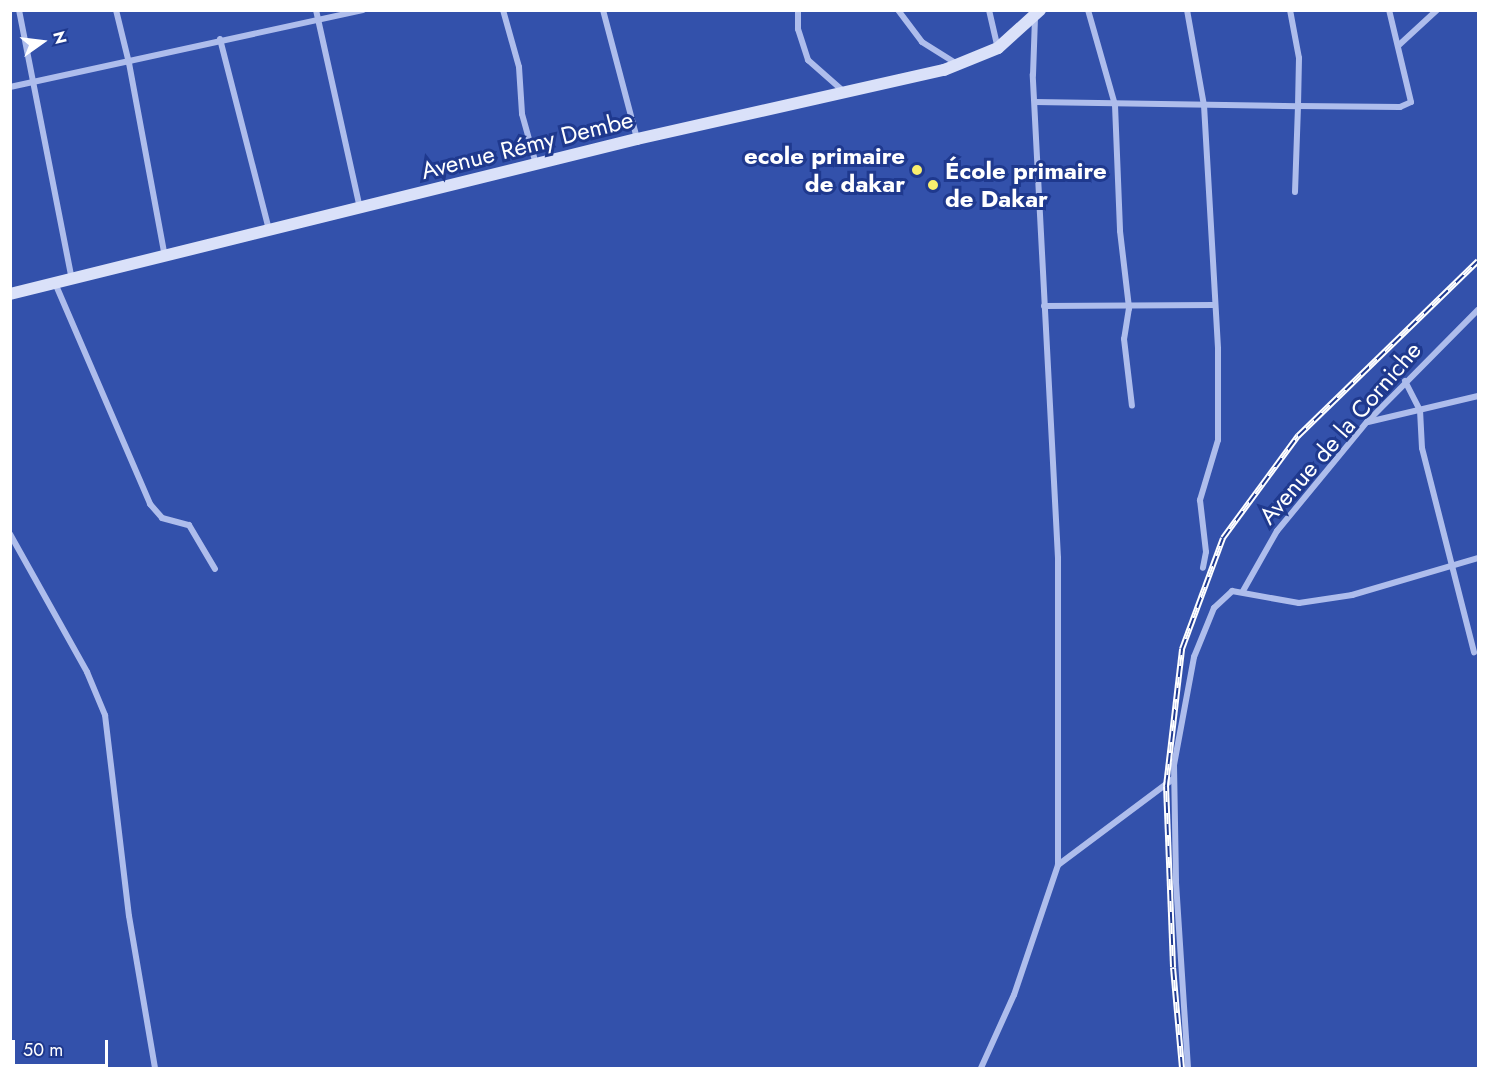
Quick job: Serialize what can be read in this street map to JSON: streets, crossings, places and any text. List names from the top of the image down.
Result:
{
  "streets": {
    "street": ["Avenue Rémy Dembe", "Avenue de la Corniche"]
  },
  "places": ["ecole primaire de dakar", "École primaire de Dakar"],
  "scale_bar": "50 m",
  "north": "right"
}
